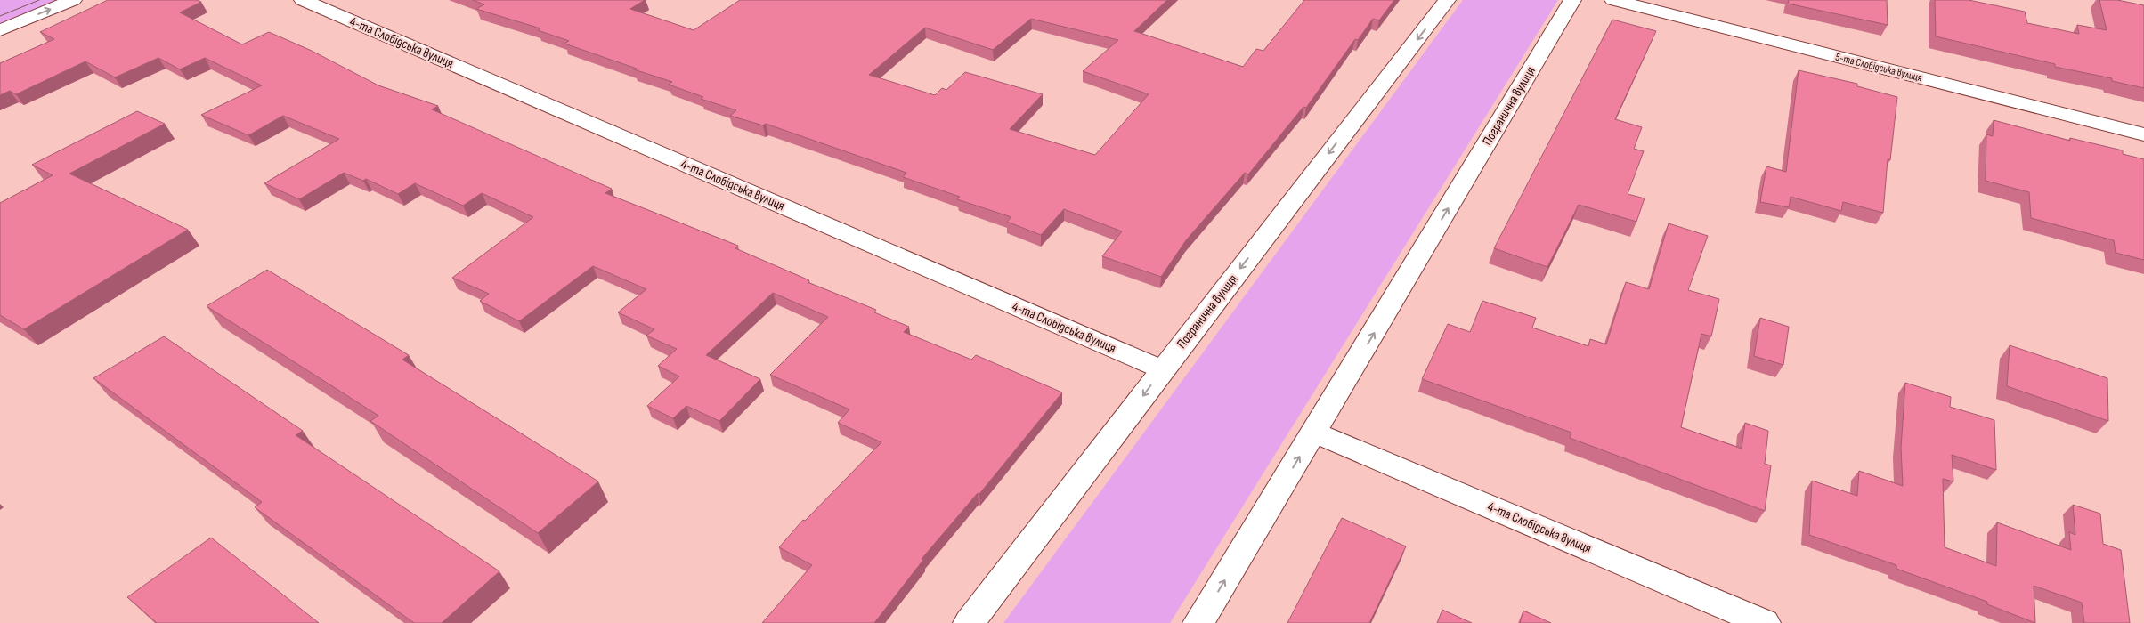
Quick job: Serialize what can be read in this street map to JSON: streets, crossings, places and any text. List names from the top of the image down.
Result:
{
  "streets": {
    "street": ["4-та Слобідська вулиця", "5-та Слобідська вулиця", "Погранична вулиця"]
  },
  "crossings": [
    ["4-та Слобідська вулиця", "Погранична вулиця"]
  ]
}
